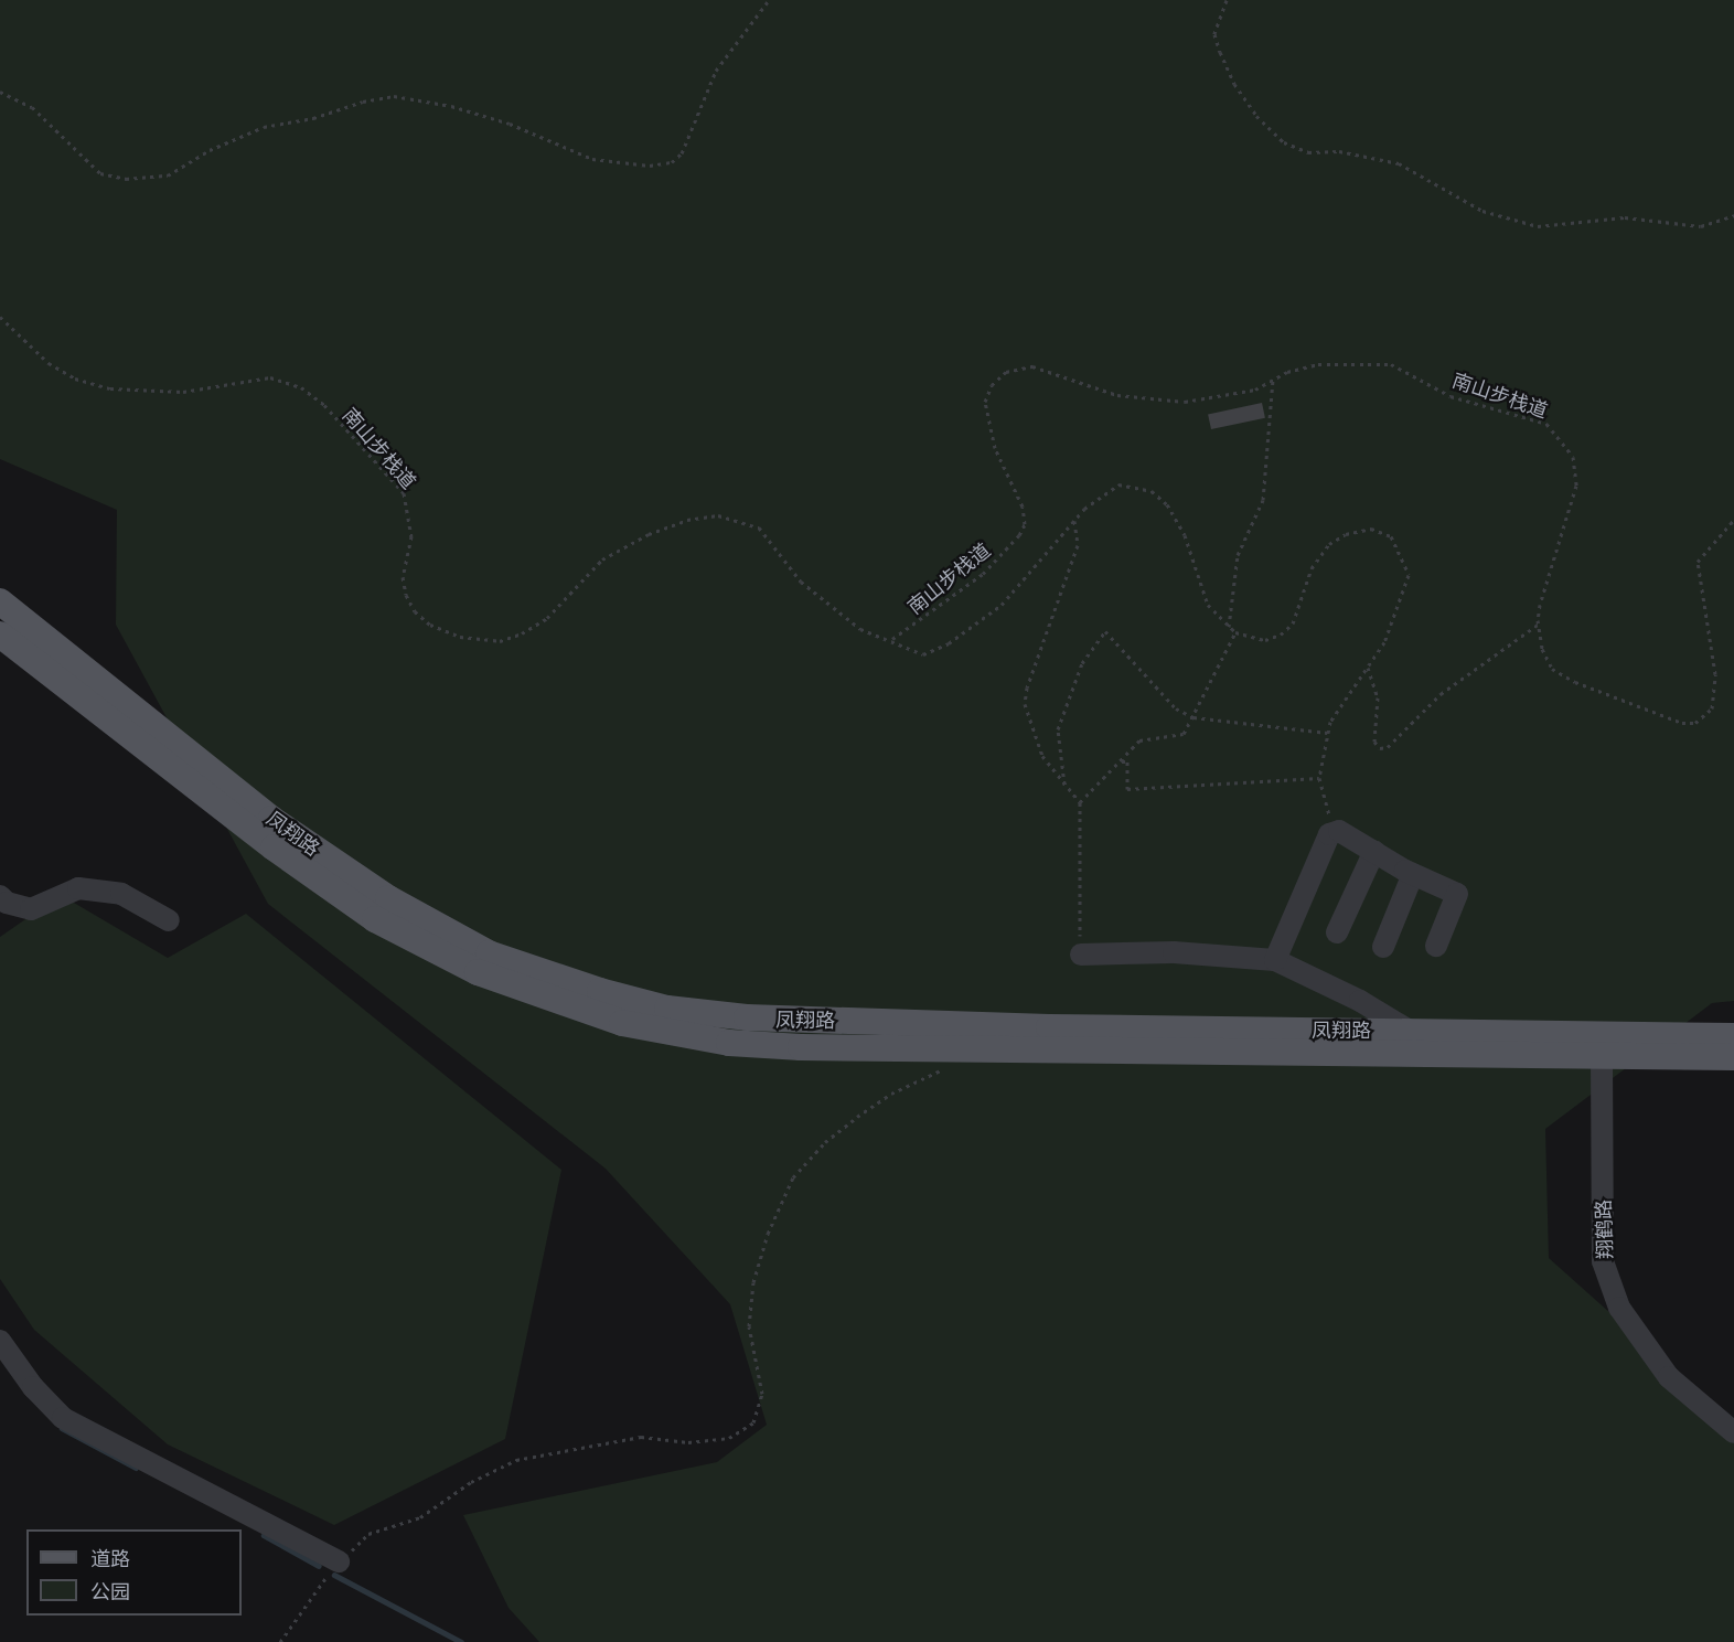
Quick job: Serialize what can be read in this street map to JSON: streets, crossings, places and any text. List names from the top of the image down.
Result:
{
  "streets": {
    "main road": ["凤翔路"],
    "street": ["翔鹤路"],
    "path": ["南山步栈道"]
  },
  "crossings": [
    ["凤翔路", "翔鹤路"]
  ],
  "legend": ["道路", "公园"]
}
